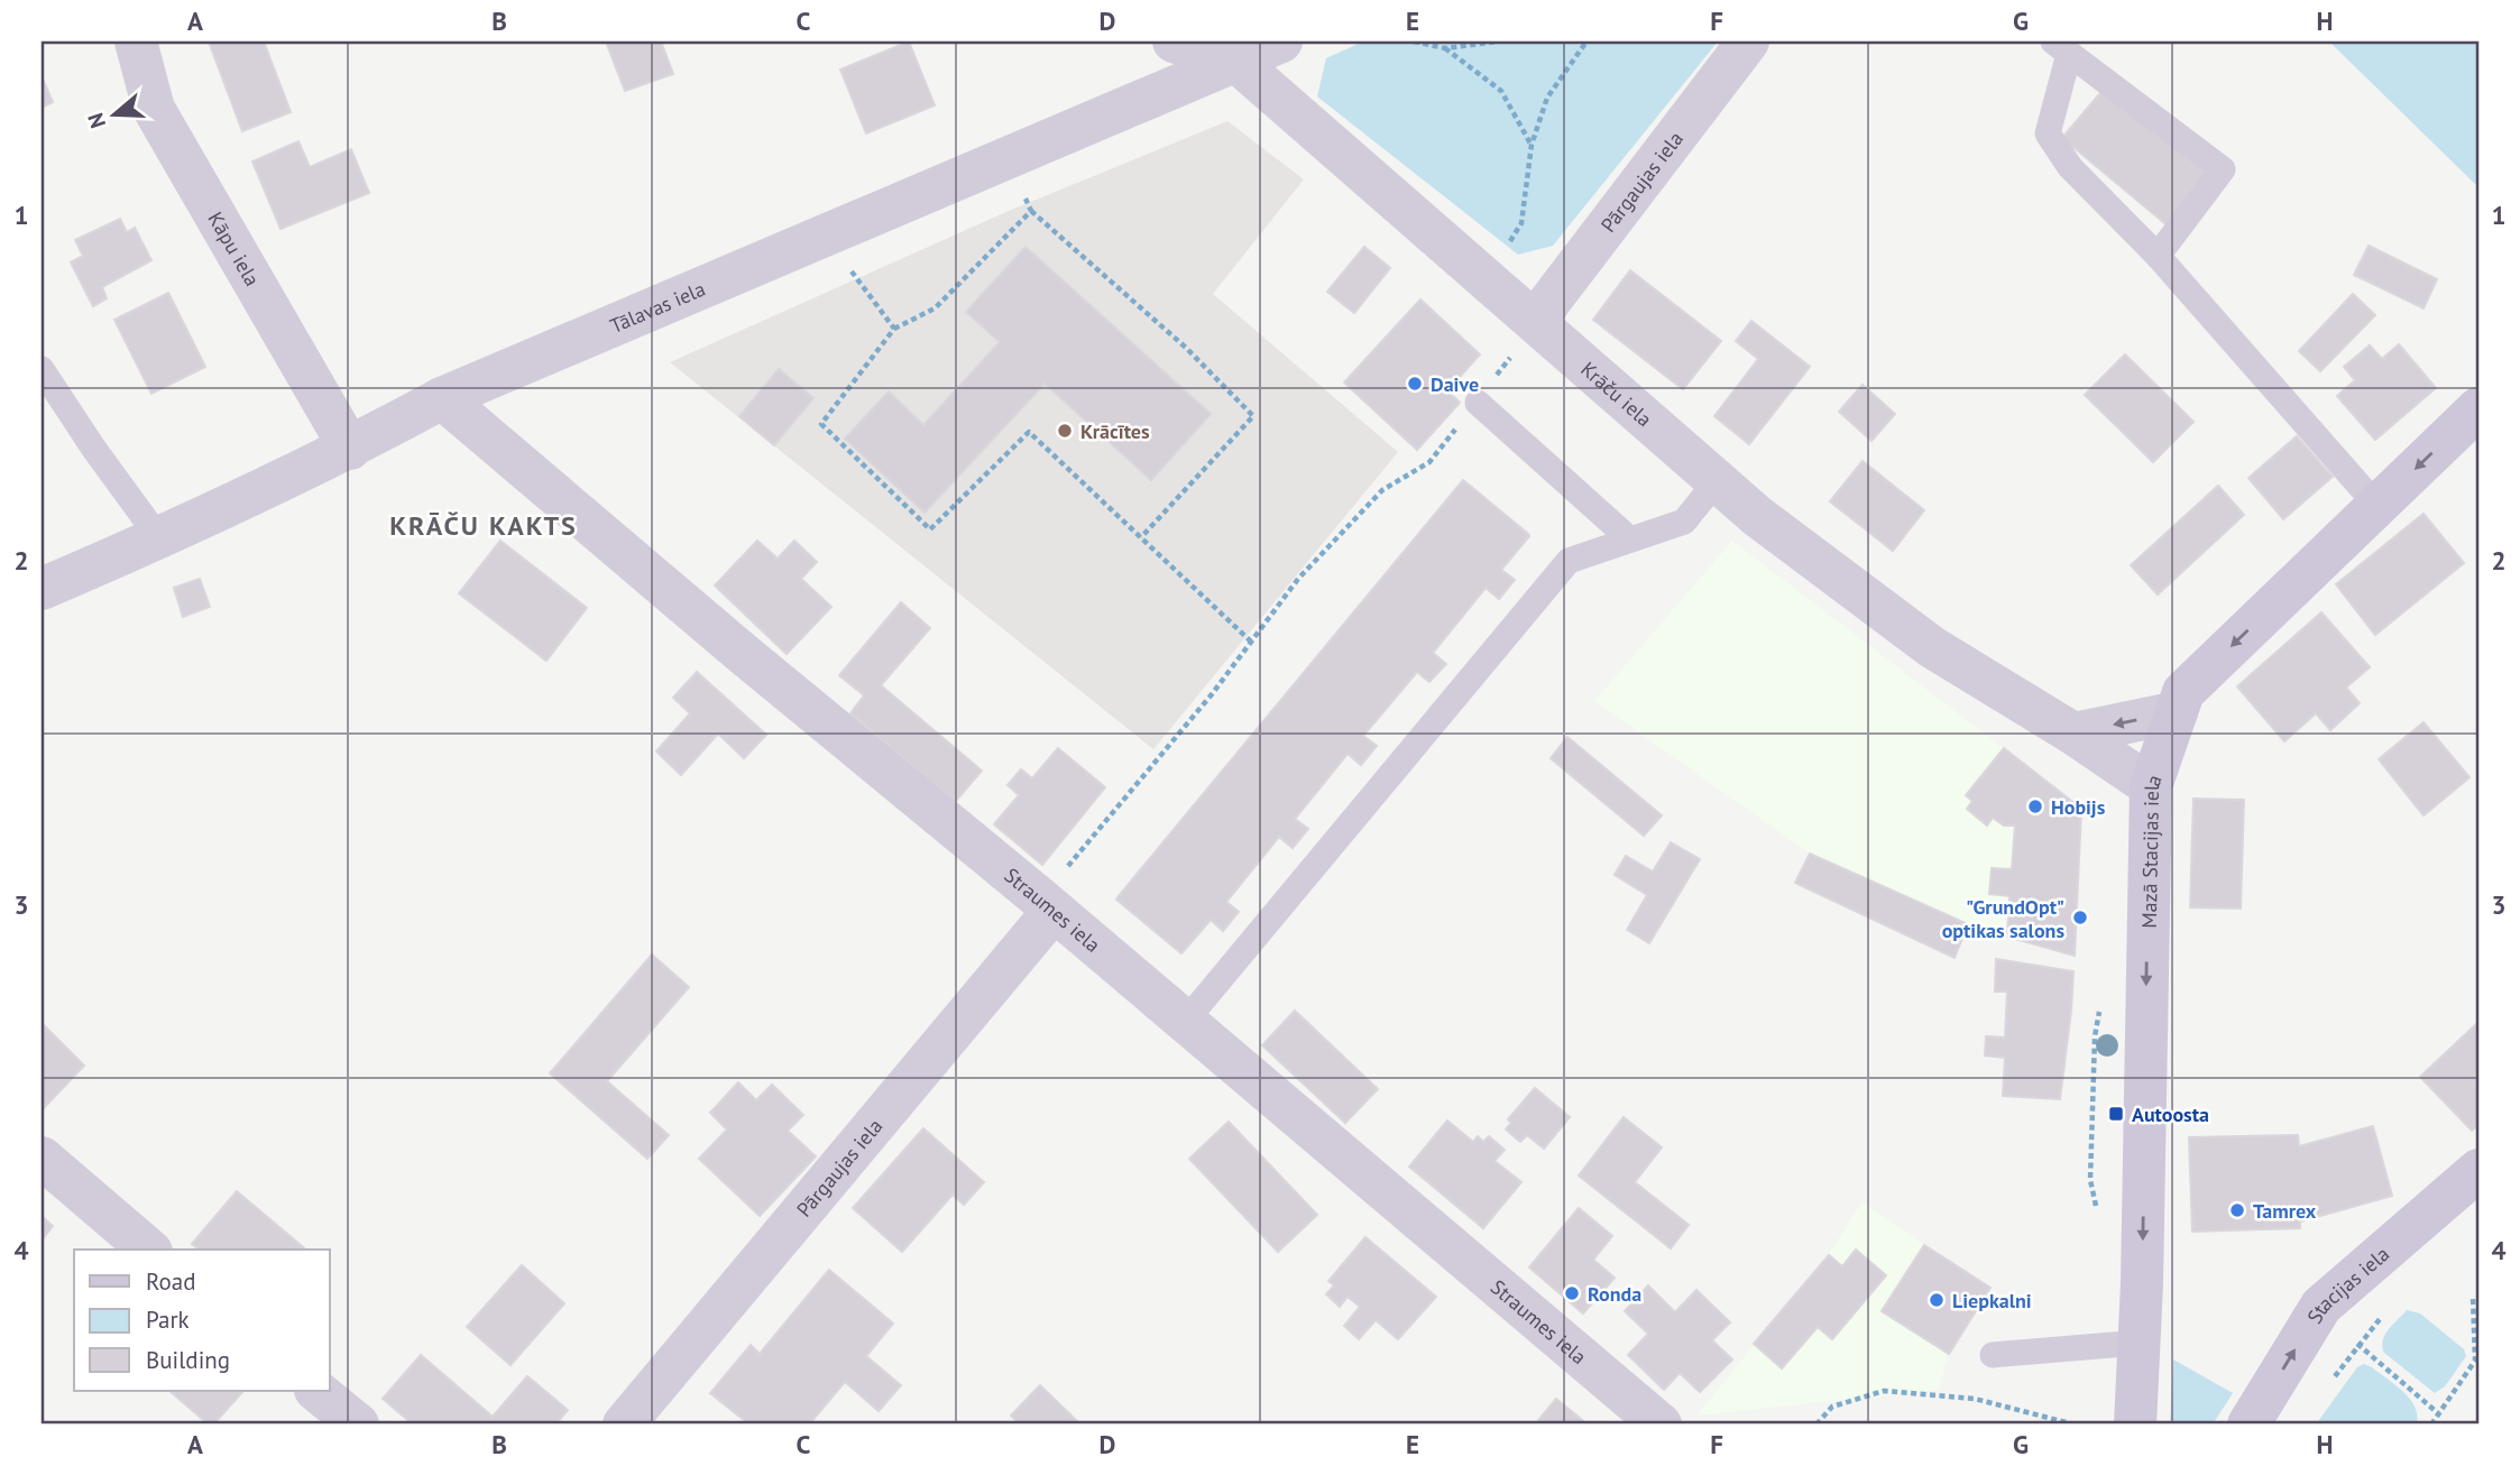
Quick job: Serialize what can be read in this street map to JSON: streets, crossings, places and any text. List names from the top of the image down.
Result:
{
  "streets": {
    "main road": ["Mazā Stacijas iela", "Stacijas iela"],
    "street": [
      "Pārgaujas iela",
      "Kāpu iela",
      "Tālavas iela",
      "Krāču iela",
      "Straumes iela"
    ]
  },
  "crossings": [
    ["Pārgaujas iela", "Krāču iela"],
    ["Pārgaujas iela", "Straumes iela"],
    ["Kāpu iela", "Tālavas iela"],
    ["Tālavas iela", "Krāču iela"],
    ["Tālavas iela", "Straumes iela"],
    ["Krāču iela", "Mazā Stacijas iela"]
  ],
  "one_way": ["Mazā Stacijas iela", "Stacijas iela"],
  "districts": ["KRĀČU KAKTS"],
  "places": {
    "other": [
      "Daive",
      "Krācītes",
      "Hobijs",
      "\"GrundOpt\" optikas salons",
      "Tamrex",
      "Ronda",
      "Liepkalni"
    ],
    "transit": ["Autoosta"]
  },
  "legend": ["Road", "Park", "Building"],
  "north": "left",
  "grid": {
    "columns": [
      "A",
      "B",
      "C",
      "D",
      "E",
      "F",
      "G",
      "H"
    ],
    "rows": [
      "1",
      "2",
      "3",
      "4"
    ]
  }
}
